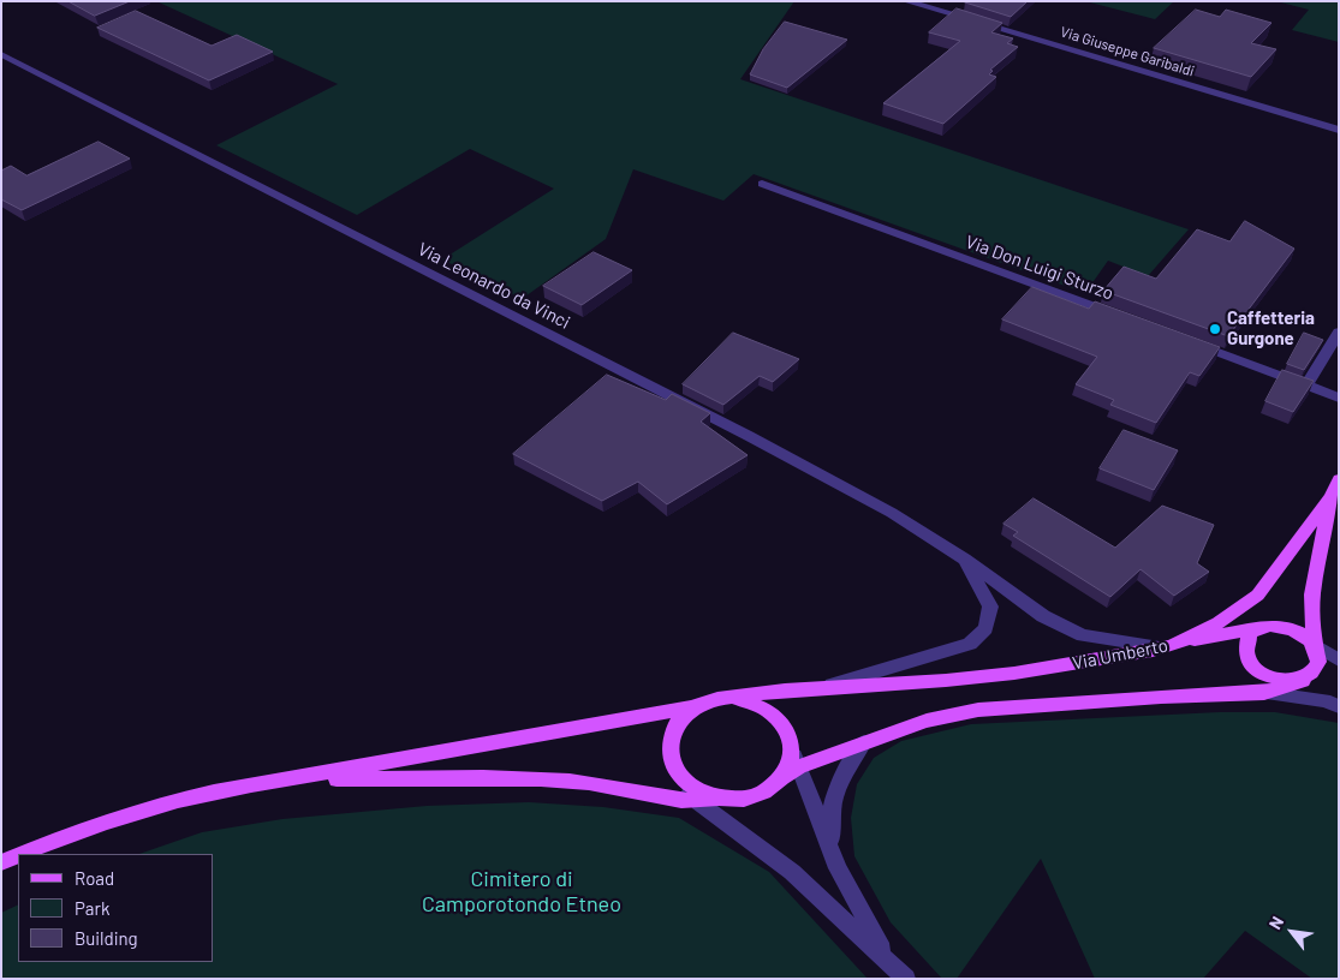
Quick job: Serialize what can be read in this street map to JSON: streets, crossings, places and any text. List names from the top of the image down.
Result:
{
  "streets": {
    "main road": ["Via Umberto"],
    "street": ["Via Giuseppe Garibaldi", "Via Don Luigi Sturzo", "Via Leonardo da Vinci"]
  },
  "crossings": [
    ["Via Leonardo da Vinci", "Via Umberto"]
  ],
  "parks": ["Cimitero di Camporotondo Etneo"],
  "places": ["Caffetteria Gurgone"],
  "legend": ["Road", "Park", "Building"],
  "north": "top left"
}
